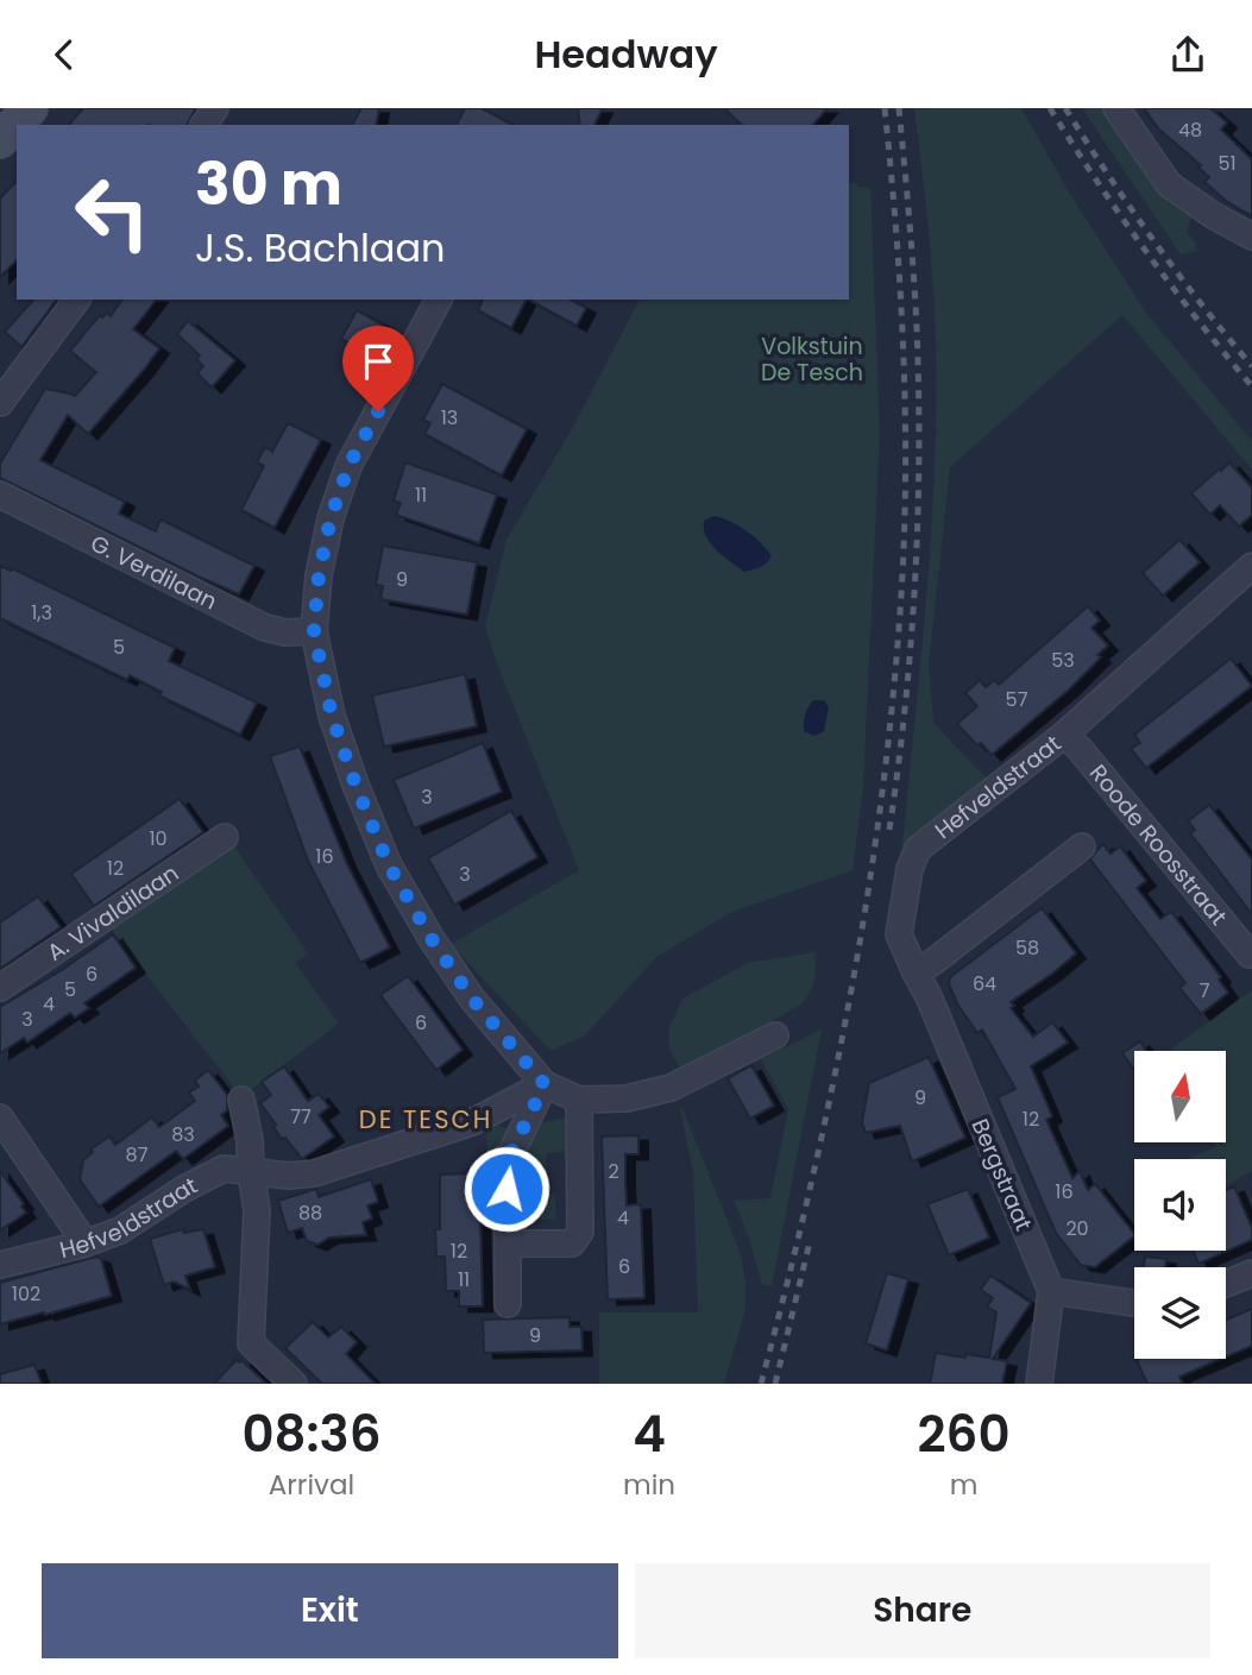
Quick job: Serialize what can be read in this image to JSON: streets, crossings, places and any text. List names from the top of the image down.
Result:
{
  "streets": {
    "street": [
      "G. Verdilaan",
      "Hefveldstraat",
      "Roode Roosstraat",
      "A. Vivaldilaan",
      "Bergstraat"
    ]
  },
  "crossings": [
    ["Hefveldstraat", "Roode Roosstraat"],
    ["Hefveldstraat", "Bergstraat"]
  ],
  "districts": ["DE TESCH"],
  "parks": ["Volkstuin De Tesch"],
  "house_numbers": [
    "48",
    "51",
    "13",
    "11",
    "9",
    "1,3",
    "5",
    "53",
    "57",
    "3",
    "10",
    "16",
    "12",
    "3",
    "58",
    "6",
    "64",
    "5",
    "7",
    "4",
    "3",
    "6",
    "9",
    "77",
    "12",
    "83",
    "87",
    "2",
    "16",
    "88",
    "4",
    "20",
    "12",
    "6",
    "11",
    "102",
    "9"
  ],
  "north": "top",
  "page": {
    "header": "Headway",
    "turn": ["30 m", "J.S. Bachlaan"],
    "eta": [
      "08:36",
      "Arrival",
      "4",
      "min",
      "260",
      "m"
    ],
    "buttons": ["Exit", "Share"]
  }
}
